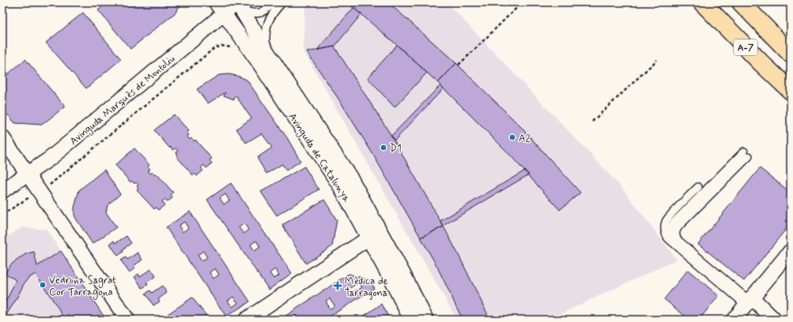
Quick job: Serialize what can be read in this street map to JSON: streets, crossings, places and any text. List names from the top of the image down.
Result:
{
  "streets": {
    "highway": ["A-7"],
    "street": ["Avinguda Marquès de Montoliu", "Avinguda de Catalunya"]
  },
  "crossings": [
    ["Avinguda Marquès de Montoliu", "Avinguda de Catalunya"]
  ],
  "places": {
    "other": ["A2", "D1", "Vedruna Sagrat Cor Tarragona"],
    "health": ["Mèdica de Tarragona"]
  }
}
